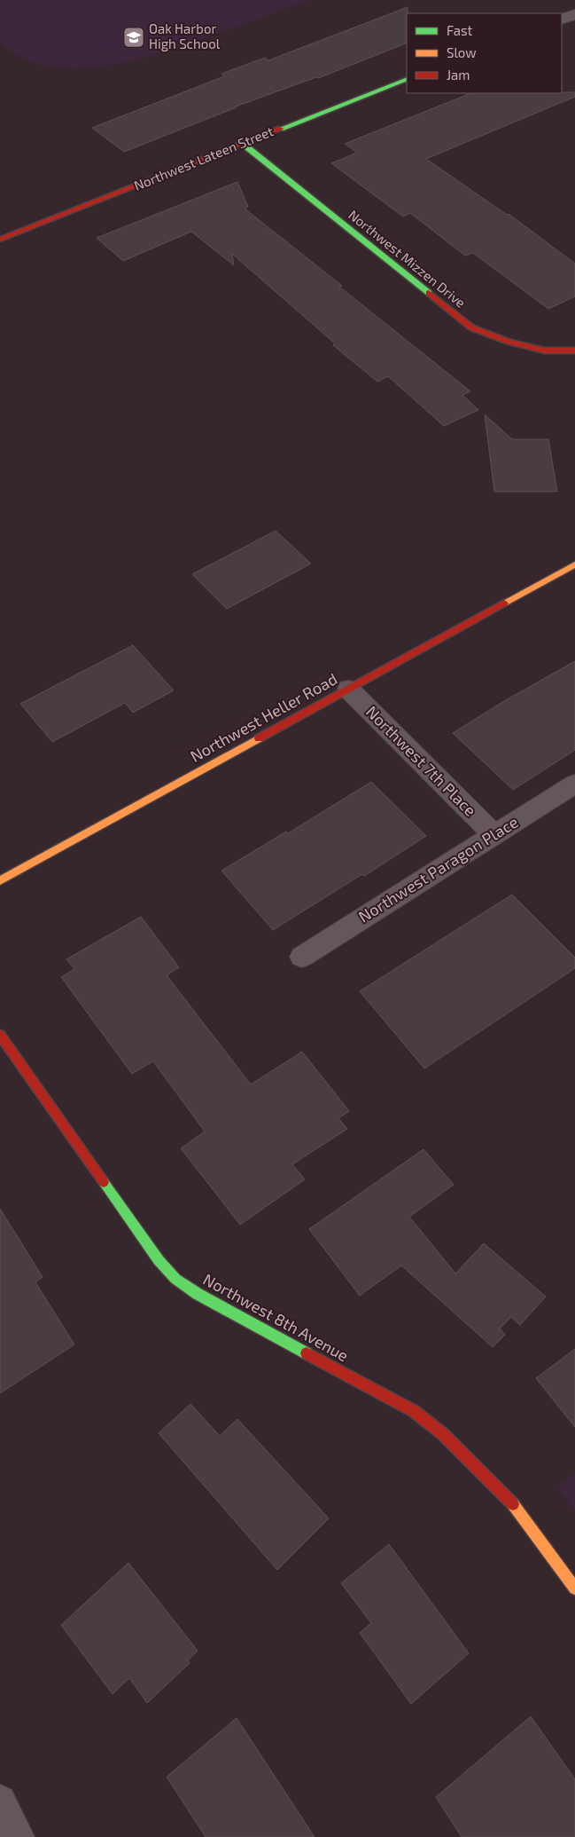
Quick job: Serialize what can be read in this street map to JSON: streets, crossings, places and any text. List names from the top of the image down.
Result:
{
  "streets": {
    "street": [
      "Northwest Lateen Street",
      "Northwest Mizzen Drive",
      "Northwest Heller Road",
      "Northwest 7th Place",
      "Northwest Paragon Place",
      "Northwest 8th Avenue"
    ]
  },
  "crossings": [
    ["Northwest Lateen Street", "Northwest Mizzen Drive"],
    ["Northwest Heller Road", "Northwest 7th Place"],
    ["Northwest 7th Place", "Northwest Paragon Place"]
  ],
  "places": {
    "school or university": ["Oak Harbor High School"]
  },
  "legend": ["Fast", "Slow", "Jam"]
}
